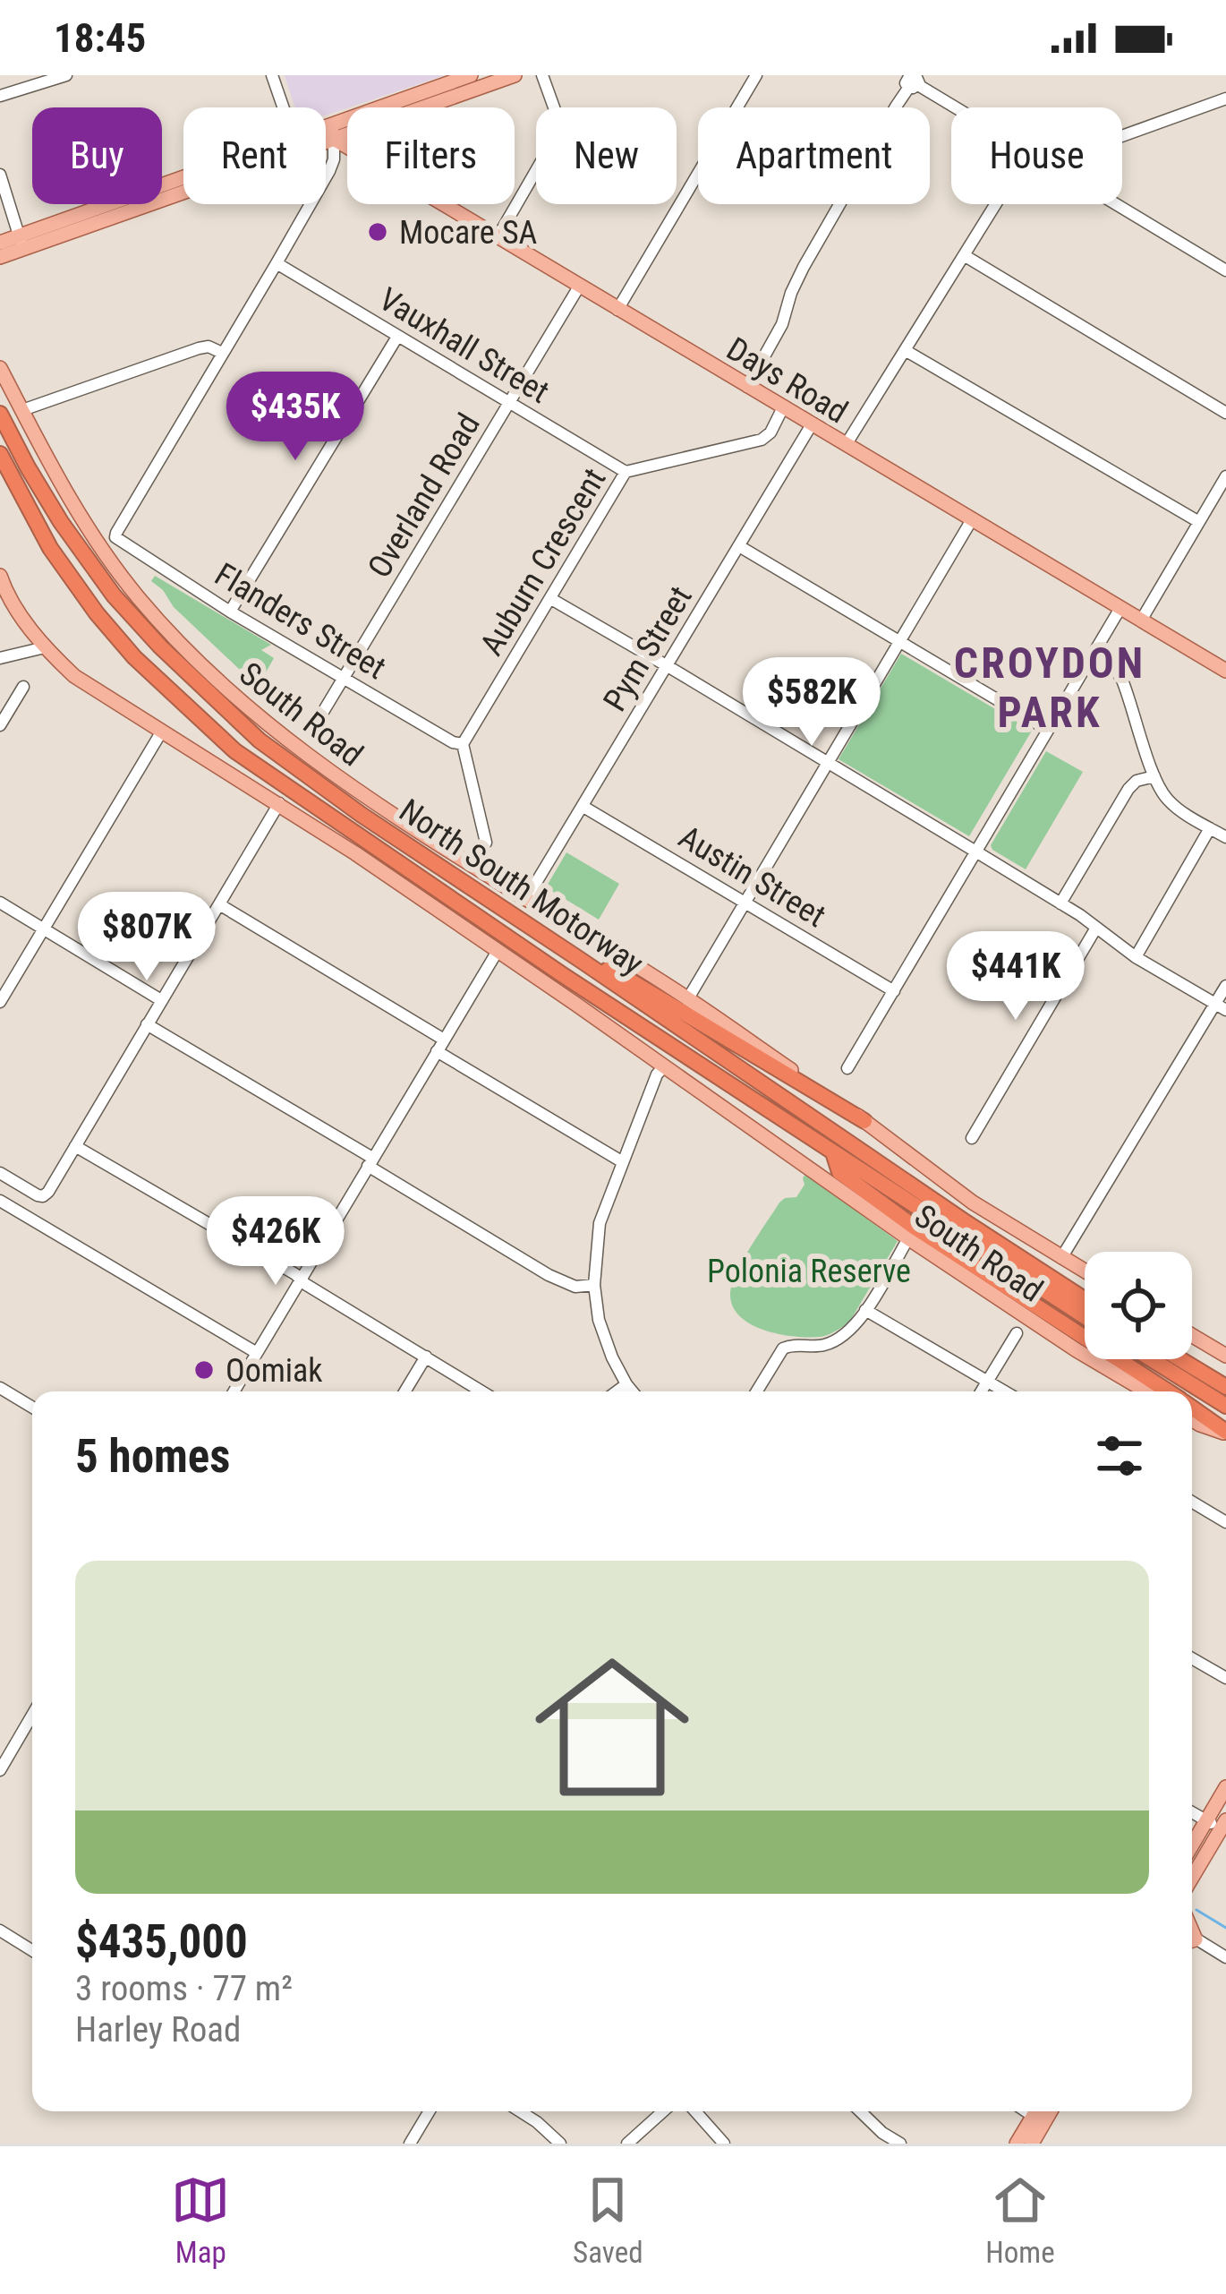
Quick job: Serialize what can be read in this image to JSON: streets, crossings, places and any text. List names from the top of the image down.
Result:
{
  "streets": {
    "highway": ["North South Motorway"],
    "main road": ["Days Road", "South Road"],
    "street": [
      "Vauxhall Street",
      "Overland Road",
      "Auburn Crescent",
      "Flanders Street",
      "Pym Street",
      "Austin Street"
    ]
  },
  "crossings": [
    ["Vauxhall Street", "Overland Road"],
    ["Vauxhall Street", "Auburn Crescent"],
    ["Days Road", "Overland Road"],
    ["Days Road", "Auburn Crescent"],
    ["Days Road", "Pym Street"],
    ["Overland Road", "Flanders Street"],
    ["Auburn Crescent", "Flanders Street"],
    ["Pym Street", "South Road"],
    ["Pym Street", "Austin Street"]
  ],
  "districts": ["CROYDON PARK"],
  "parks": ["Polonia Reserve"],
  "places": ["Mocare SA", "Oomiak"],
  "page": {
    "status": "18:45",
    "chip": [
      "Buy",
      "Rent",
      "Filters",
      "New",
      "Apartment",
      "House"
    ],
    "price": [
      "$435K",
      "$582K",
      "$807K",
      "$441K",
      "$426K"
    ],
    "heading": "5 homes",
    "list": [
      {
        "name": "$435,000",
        "note": "3 rooms · 77 m² · Harley Road"
      }
    ],
    "tabs": ["Map", "Saved", "Home"]
  }
}
